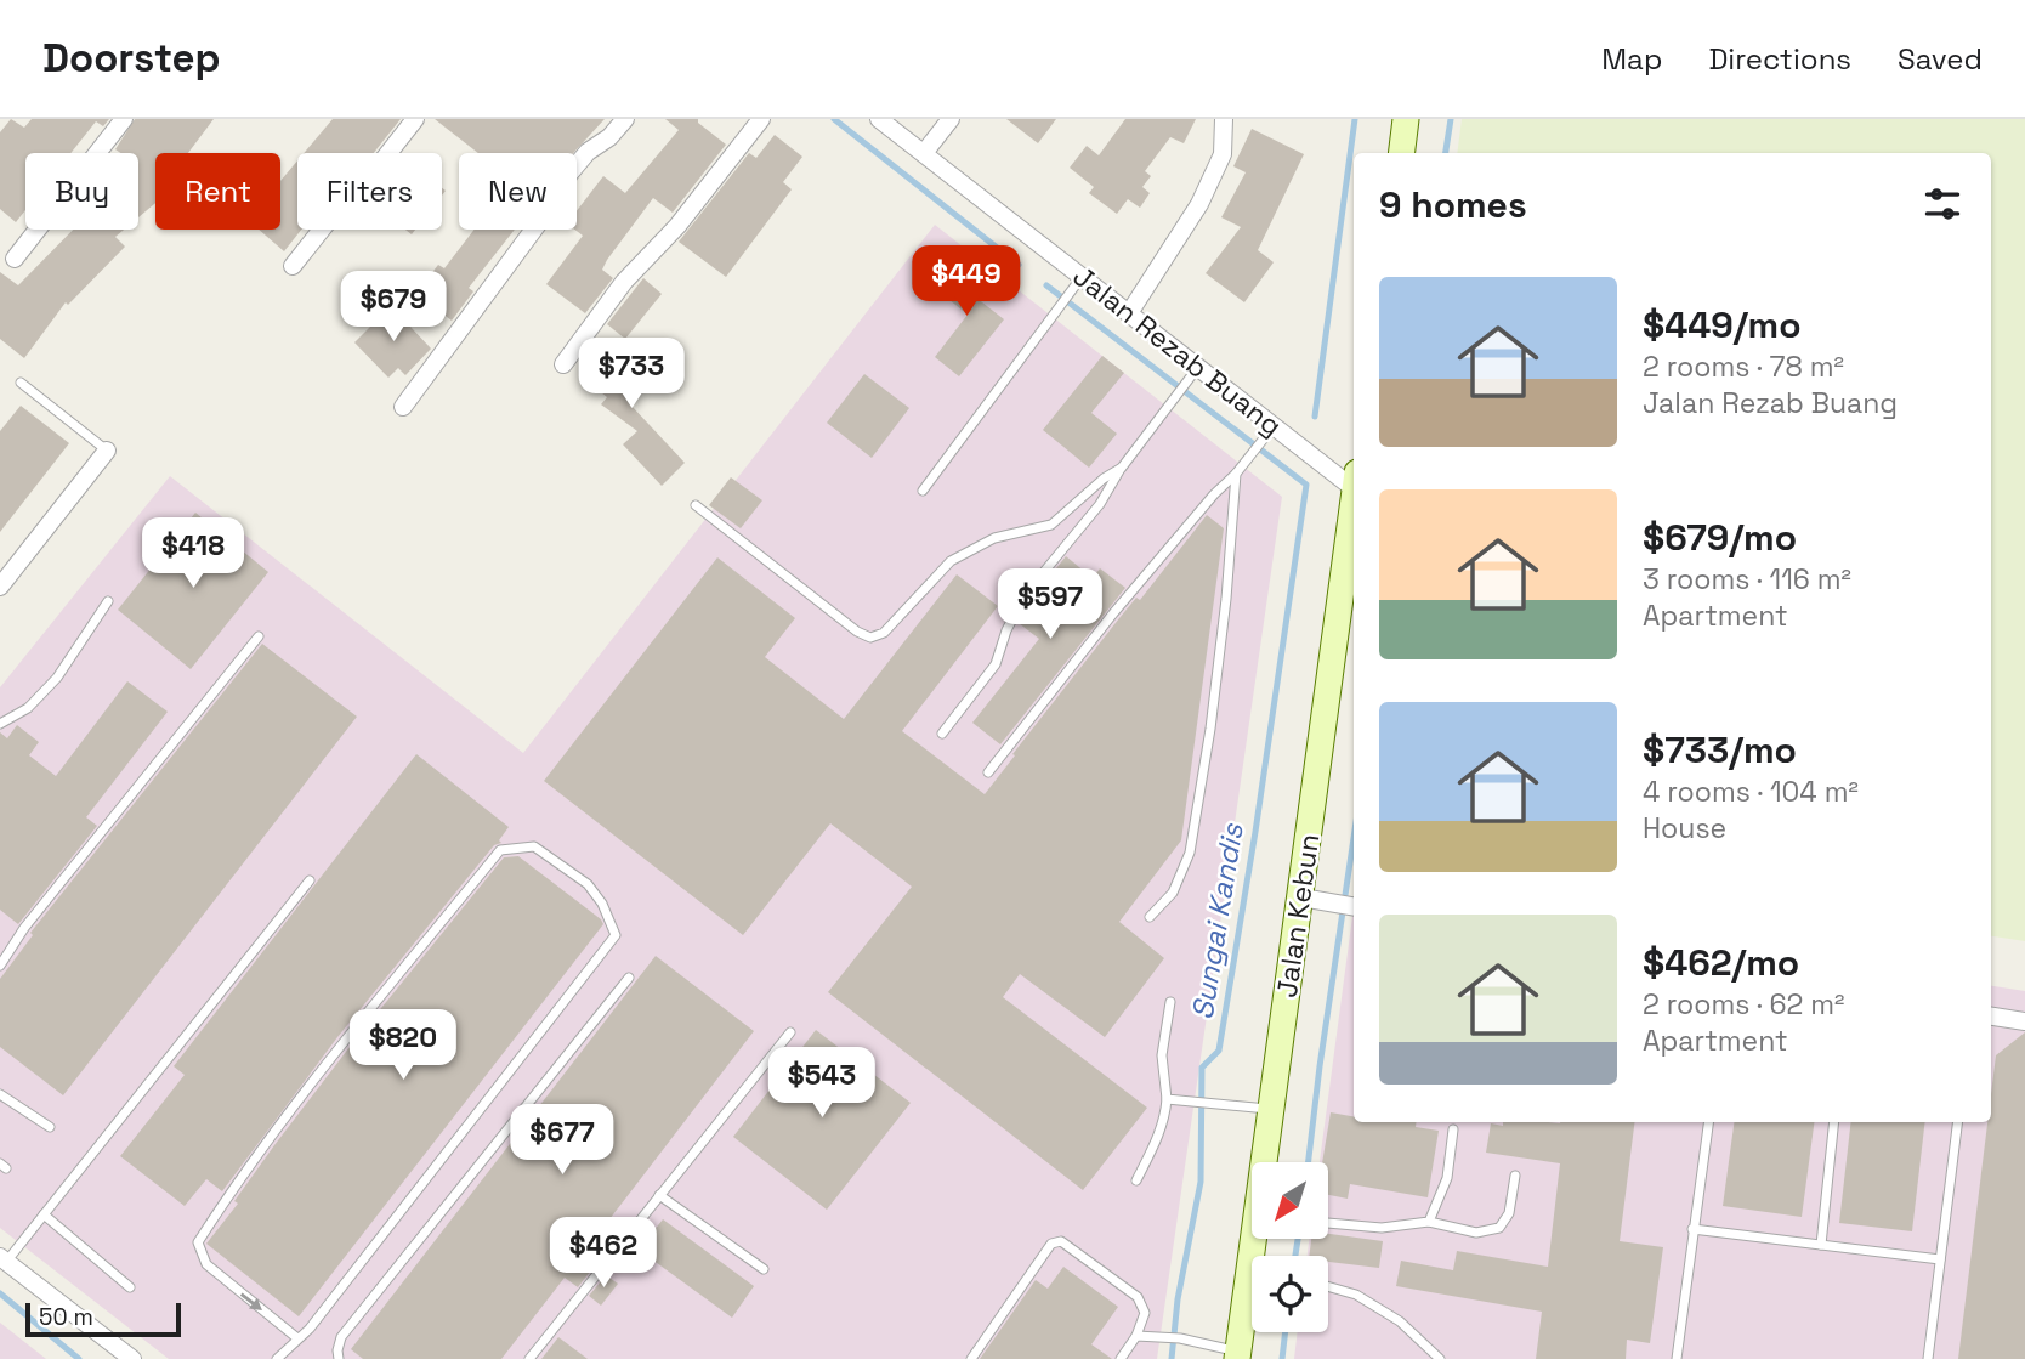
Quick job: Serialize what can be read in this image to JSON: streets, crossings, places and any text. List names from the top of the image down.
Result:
{
  "streets": {
    "main road": ["Jalan Kebun"],
    "street": ["Jalan Rezab Buang"]
  },
  "water": ["Sungai Kandis"],
  "scale_bar": "50 m",
  "north": "bottom left",
  "page": {
    "header": "Doorstep",
    "nav": ["Map", "Directions", "Saved"],
    "chip": [
      "Buy",
      "Rent",
      "Filters",
      "New"
    ],
    "heading": "9 homes",
    "price": [
      "$449",
      "$679",
      "$733",
      "$418",
      "$597",
      "$820",
      "$543",
      "$677",
      "$462"
    ],
    "list": [
      {
        "name": "$449/mo",
        "note": "2 rooms · 78 m² · Jalan Rezab Buang"
      },
      {
        "name": "$679/mo",
        "note": "3 rooms · 116 m² · Apartment"
      },
      {
        "name": "$733/mo",
        "note": "4 rooms · 104 m² · House"
      },
      {
        "name": "$462/mo",
        "note": "2 rooms · 62 m² · Apartment"
      }
    ],
    "scale": "50 m"
  }
}
